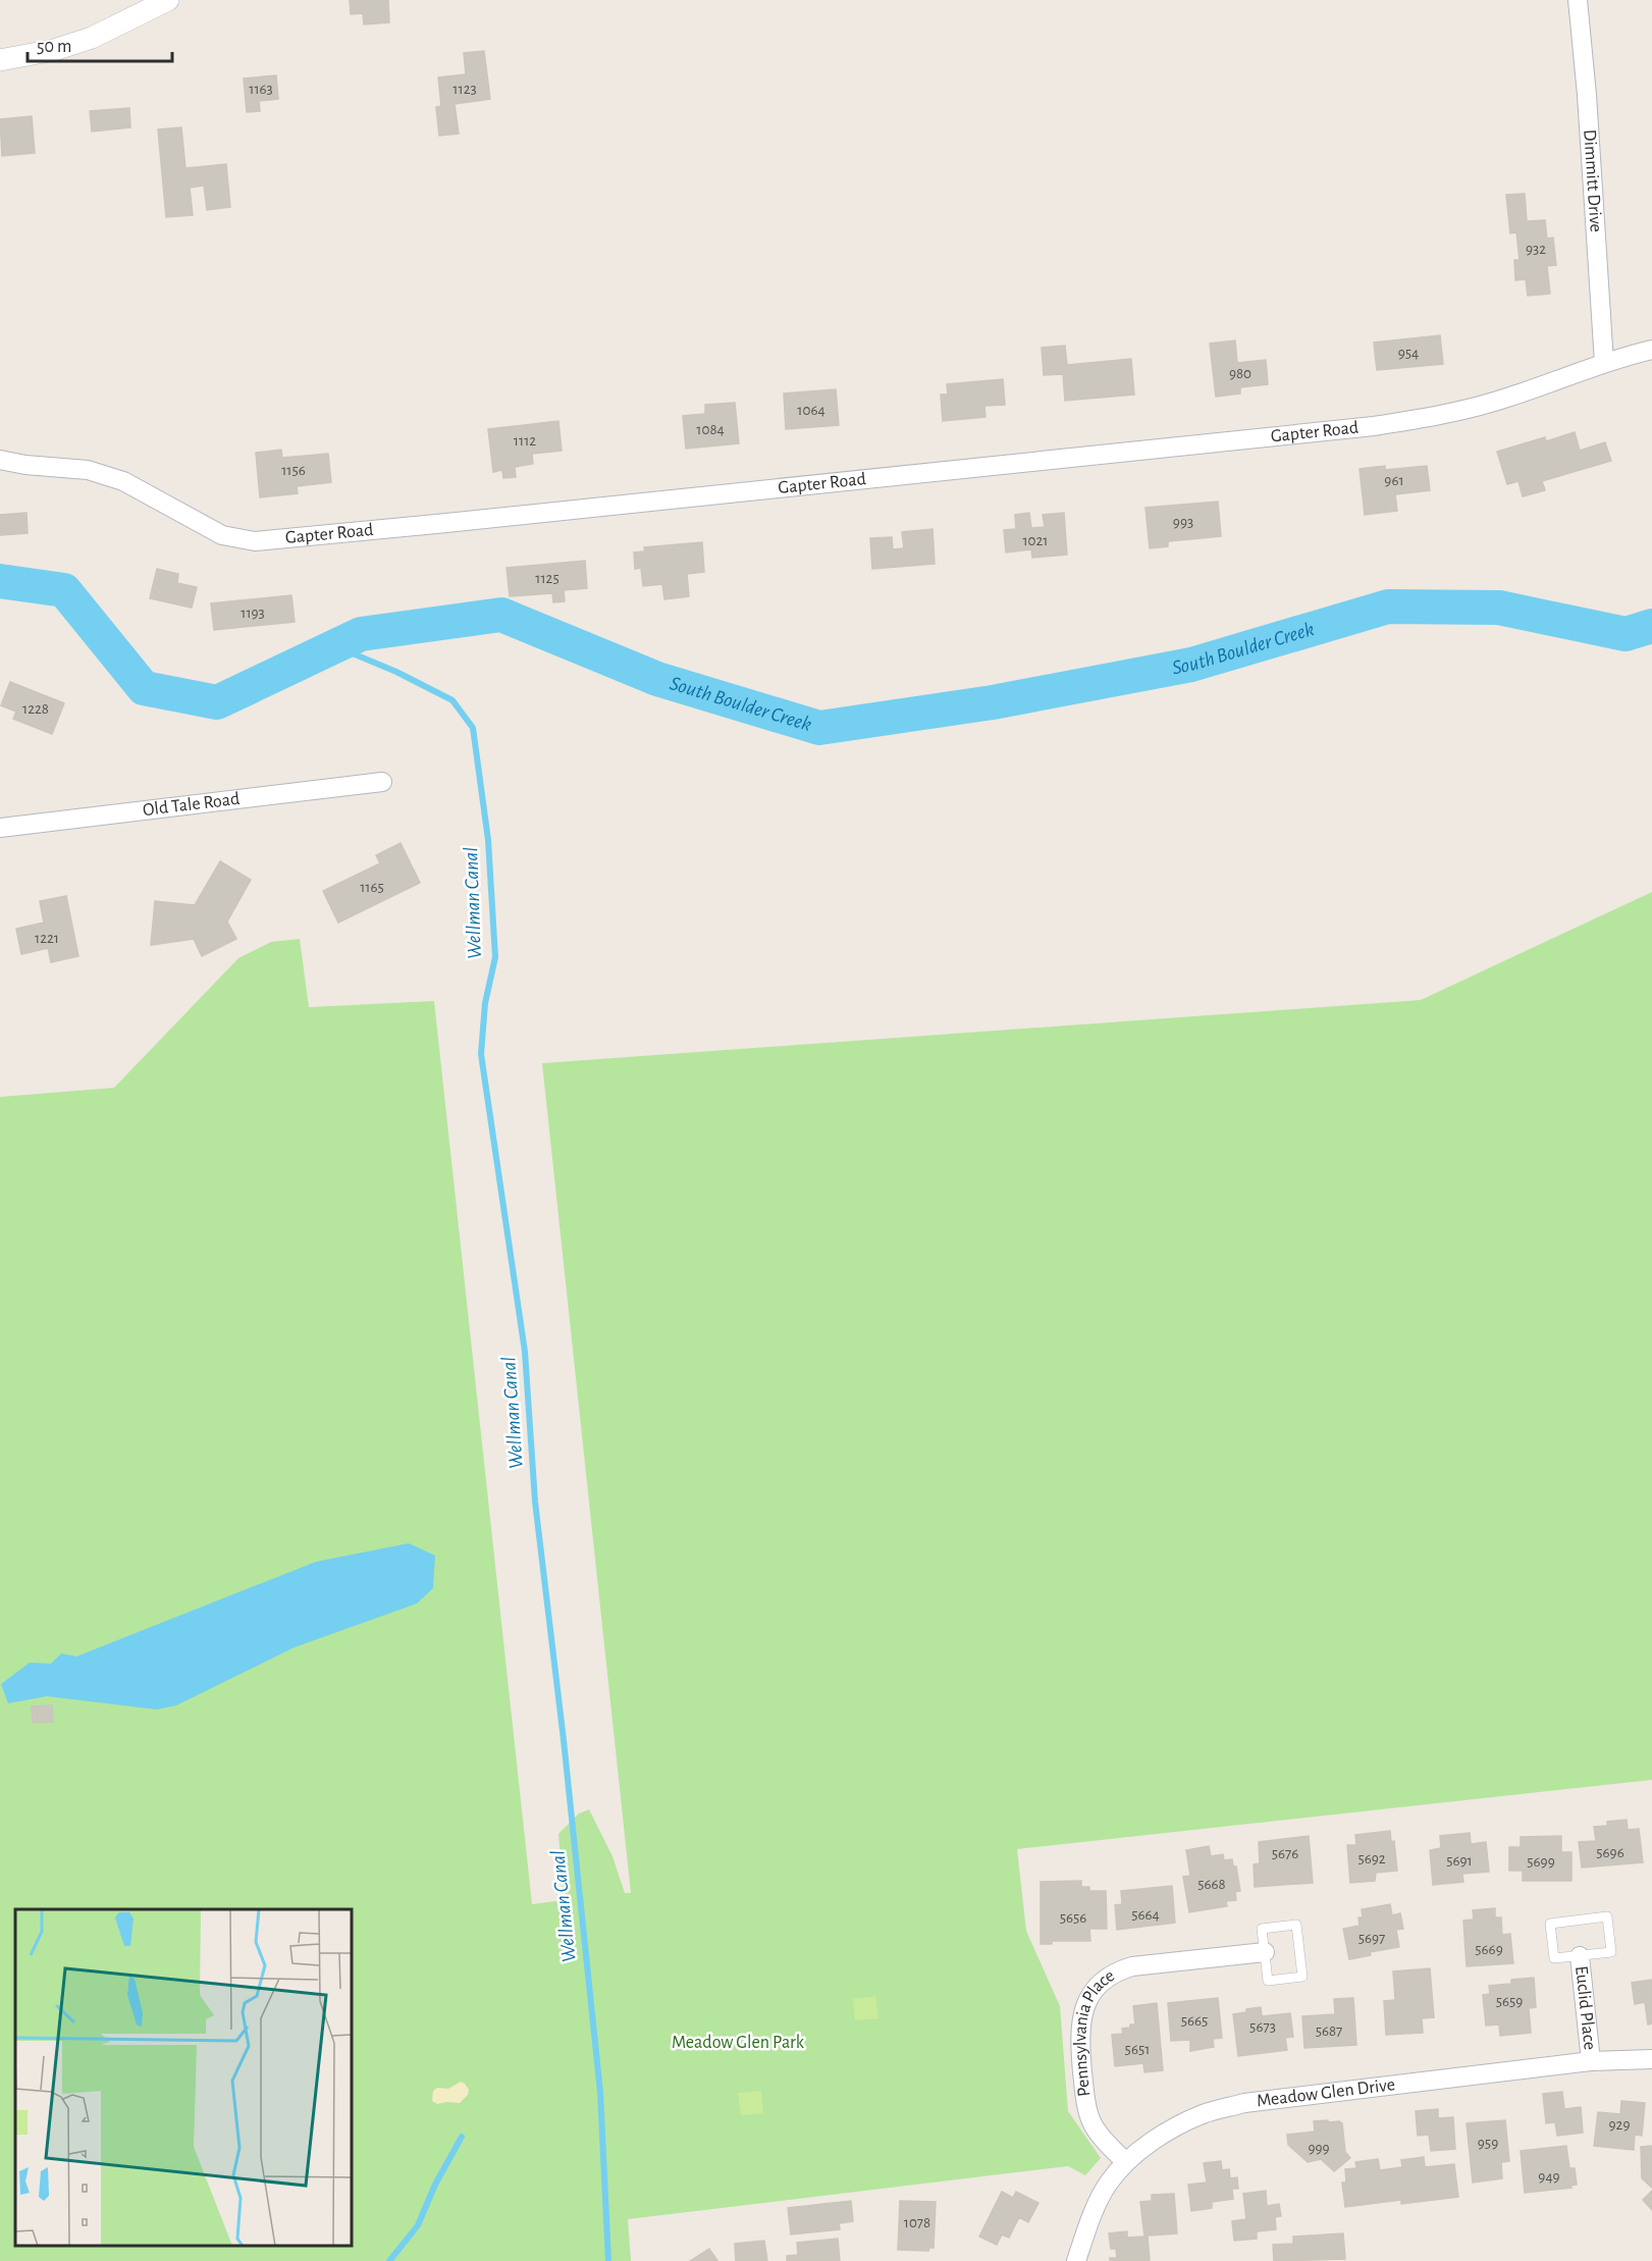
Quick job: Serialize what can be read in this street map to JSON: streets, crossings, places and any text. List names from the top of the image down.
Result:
{
  "streets": {
    "street": [
      "Dimmitt Drive",
      "Gapter Road",
      "Old Tale Road",
      "Euclid Place",
      "Pennsylvania Place",
      "Meadow Glen Drive"
    ]
  },
  "crossings": [
    ["Dimmitt Drive", "Gapter Road"],
    ["Euclid Place", "Meadow Glen Drive"],
    ["Pennsylvania Place", "Meadow Glen Drive"]
  ],
  "water": ["South Boulder Creek", "Wellman Canal"],
  "parks": ["Meadow Glen Park"],
  "house_numbers": [
    "1163",
    "1123",
    "932",
    "954",
    "980",
    "1064",
    "1084",
    "1112",
    "1156",
    "961",
    "993",
    "1021",
    "1125",
    "1193",
    "1228",
    "1165",
    "1221",
    "5696",
    "5676",
    "5692",
    "5691",
    "5699",
    "5668",
    "5664",
    "5656",
    "5697",
    "5669",
    "5659",
    "5665",
    "5673",
    "5687",
    "5651",
    "929",
    "959",
    "999",
    "949",
    "1078"
  ],
  "scale_bar": "50 m"
}
